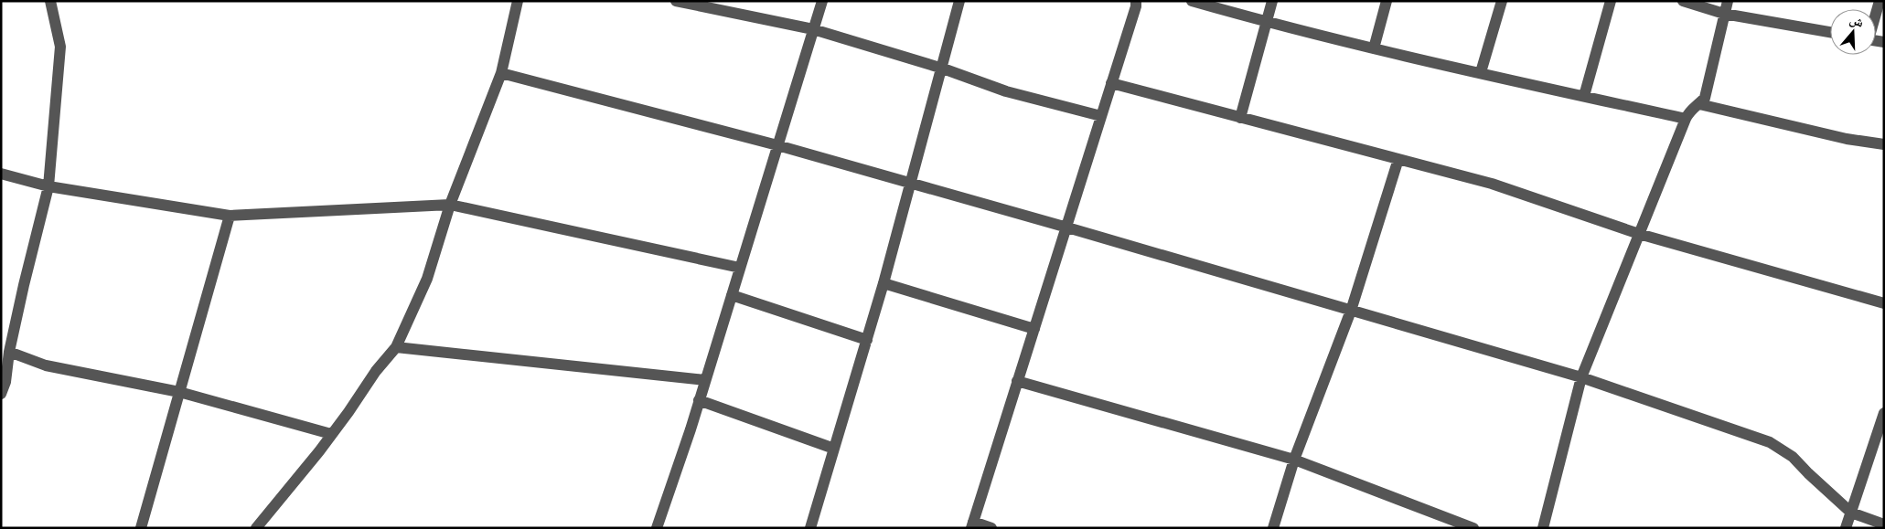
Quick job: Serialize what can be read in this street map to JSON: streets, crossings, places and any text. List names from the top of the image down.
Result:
{
  "north": "top"
}
